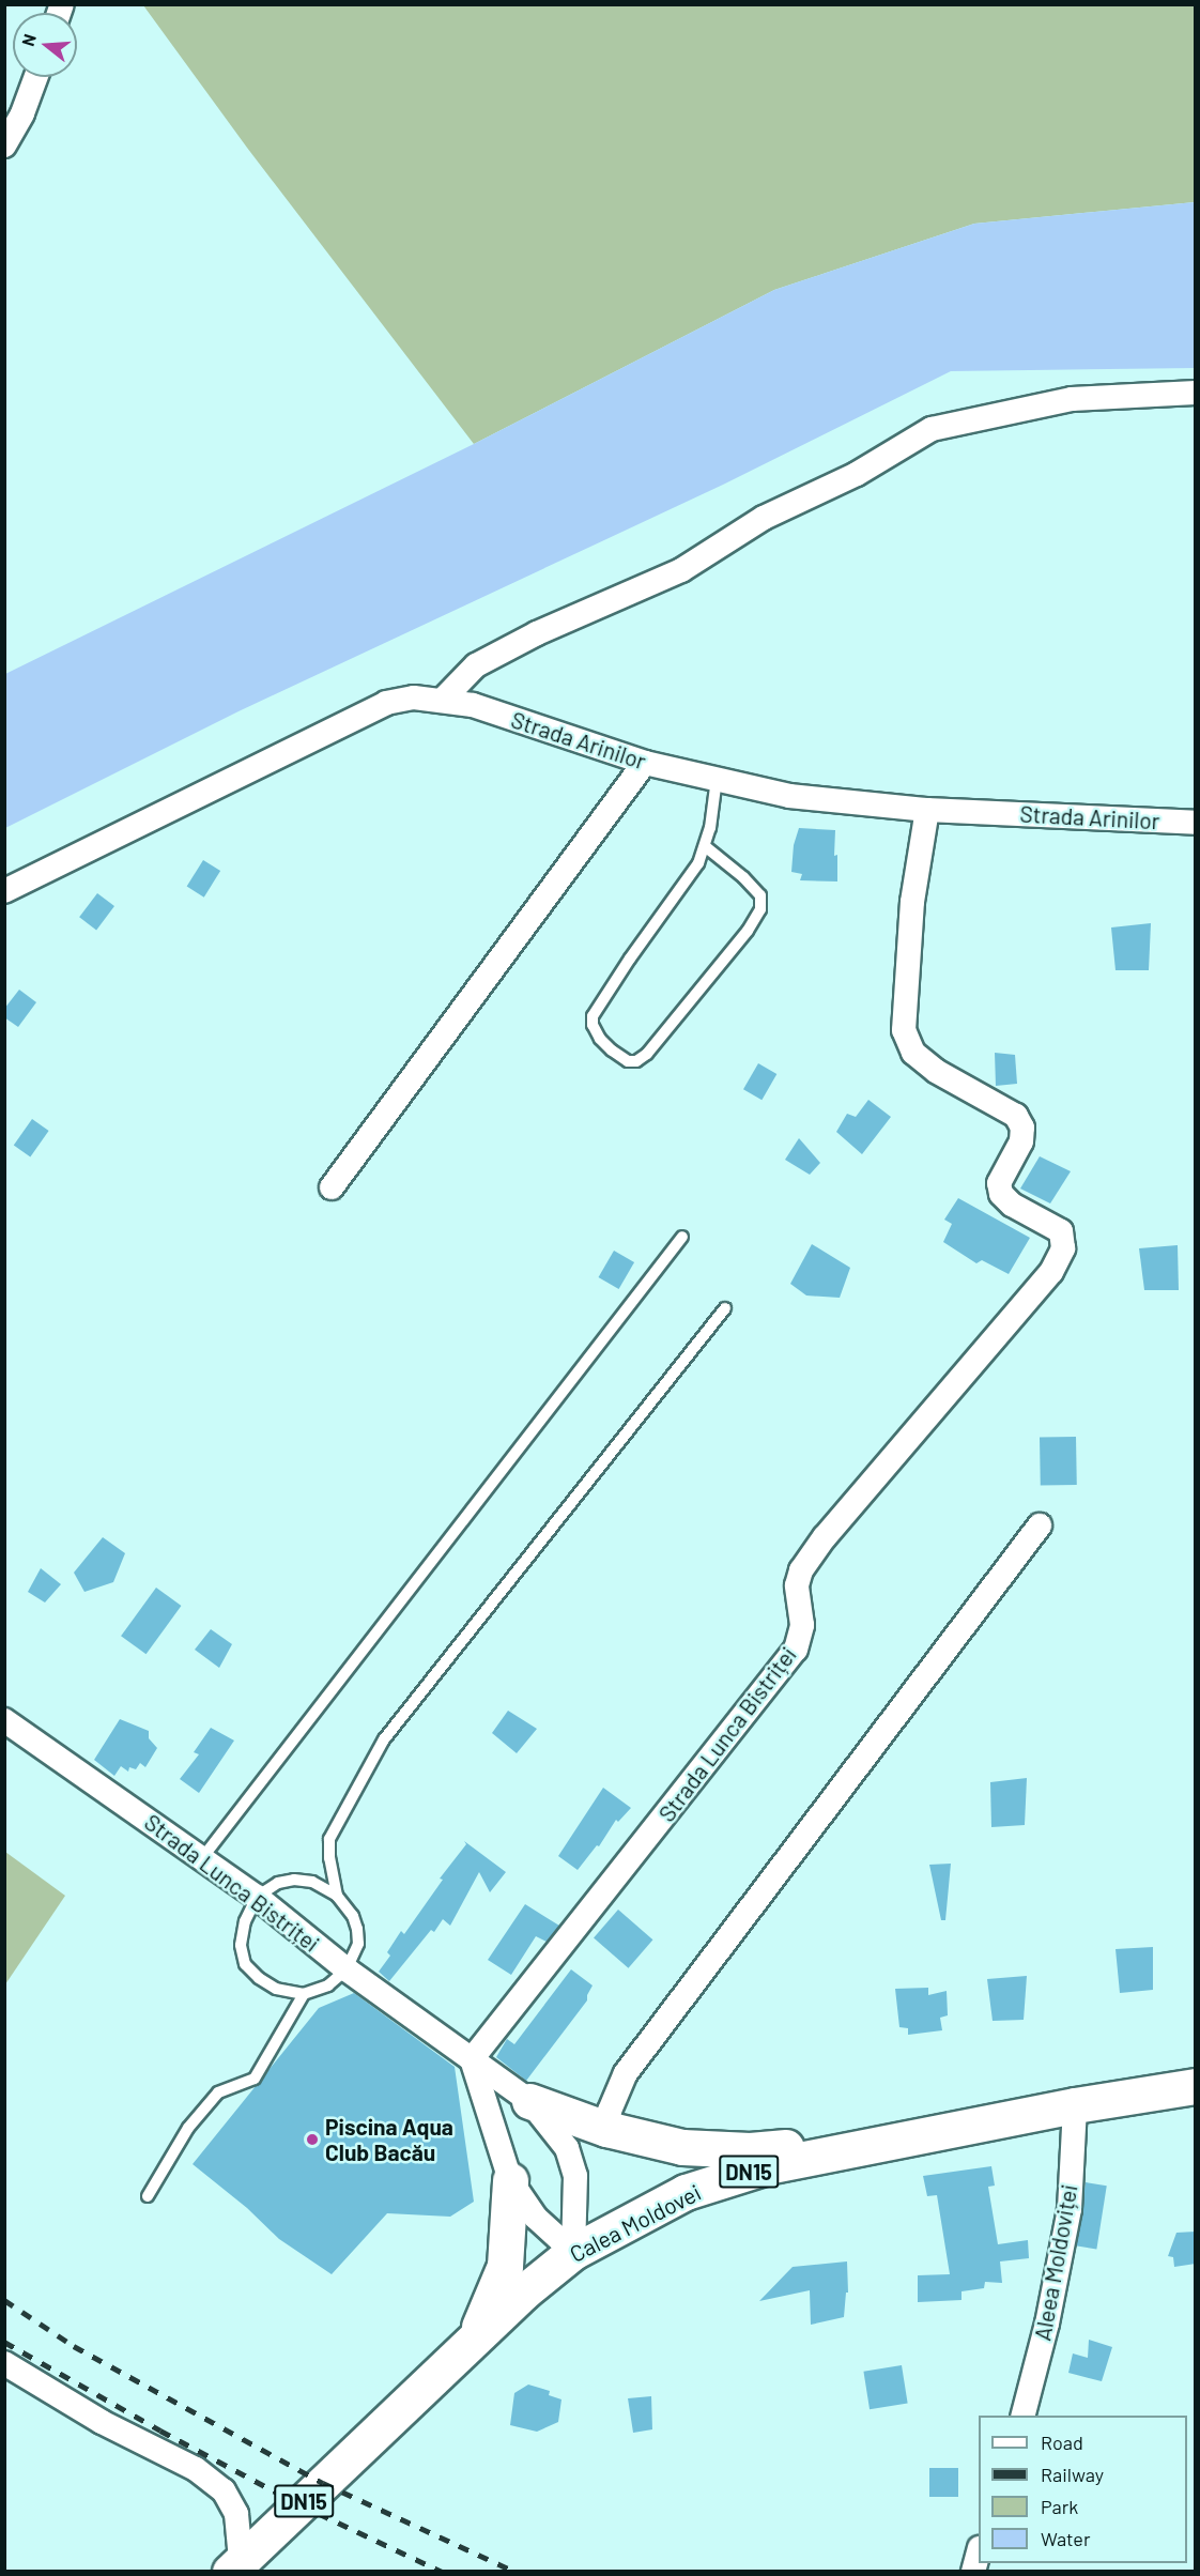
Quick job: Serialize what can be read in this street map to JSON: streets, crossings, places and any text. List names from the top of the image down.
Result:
{
  "streets": {
    "main road": ["DN15", "Calea Moldovei"],
    "street": ["Strada Arinilor", "Strada Lunca Bistriței", "Aleea Moldoviței"]
  },
  "crossings": [
    ["Strada Arinilor", "Strada Lunca Bistriței"],
    ["Calea Moldovei", "Aleea Moldoviței"]
  ],
  "places": ["Piscina Aqua Club Bacău"],
  "legend": [
    "Road",
    "Railway",
    "Park",
    "Water"
  ],
  "north": "left"
}
